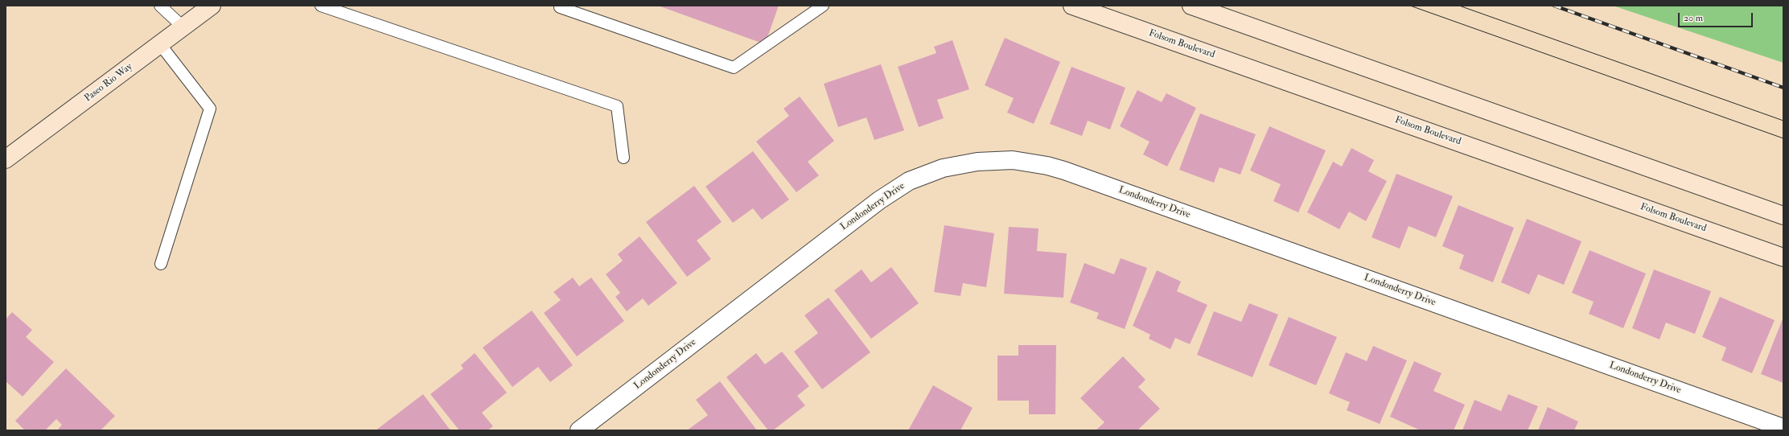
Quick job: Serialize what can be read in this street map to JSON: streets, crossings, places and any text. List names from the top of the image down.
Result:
{
  "streets": {
    "main road": ["Folsom Boulevard", "Paseo Rio Way"],
    "street": ["Londonderry Drive"]
  },
  "scale_bar": "20 m"
}
